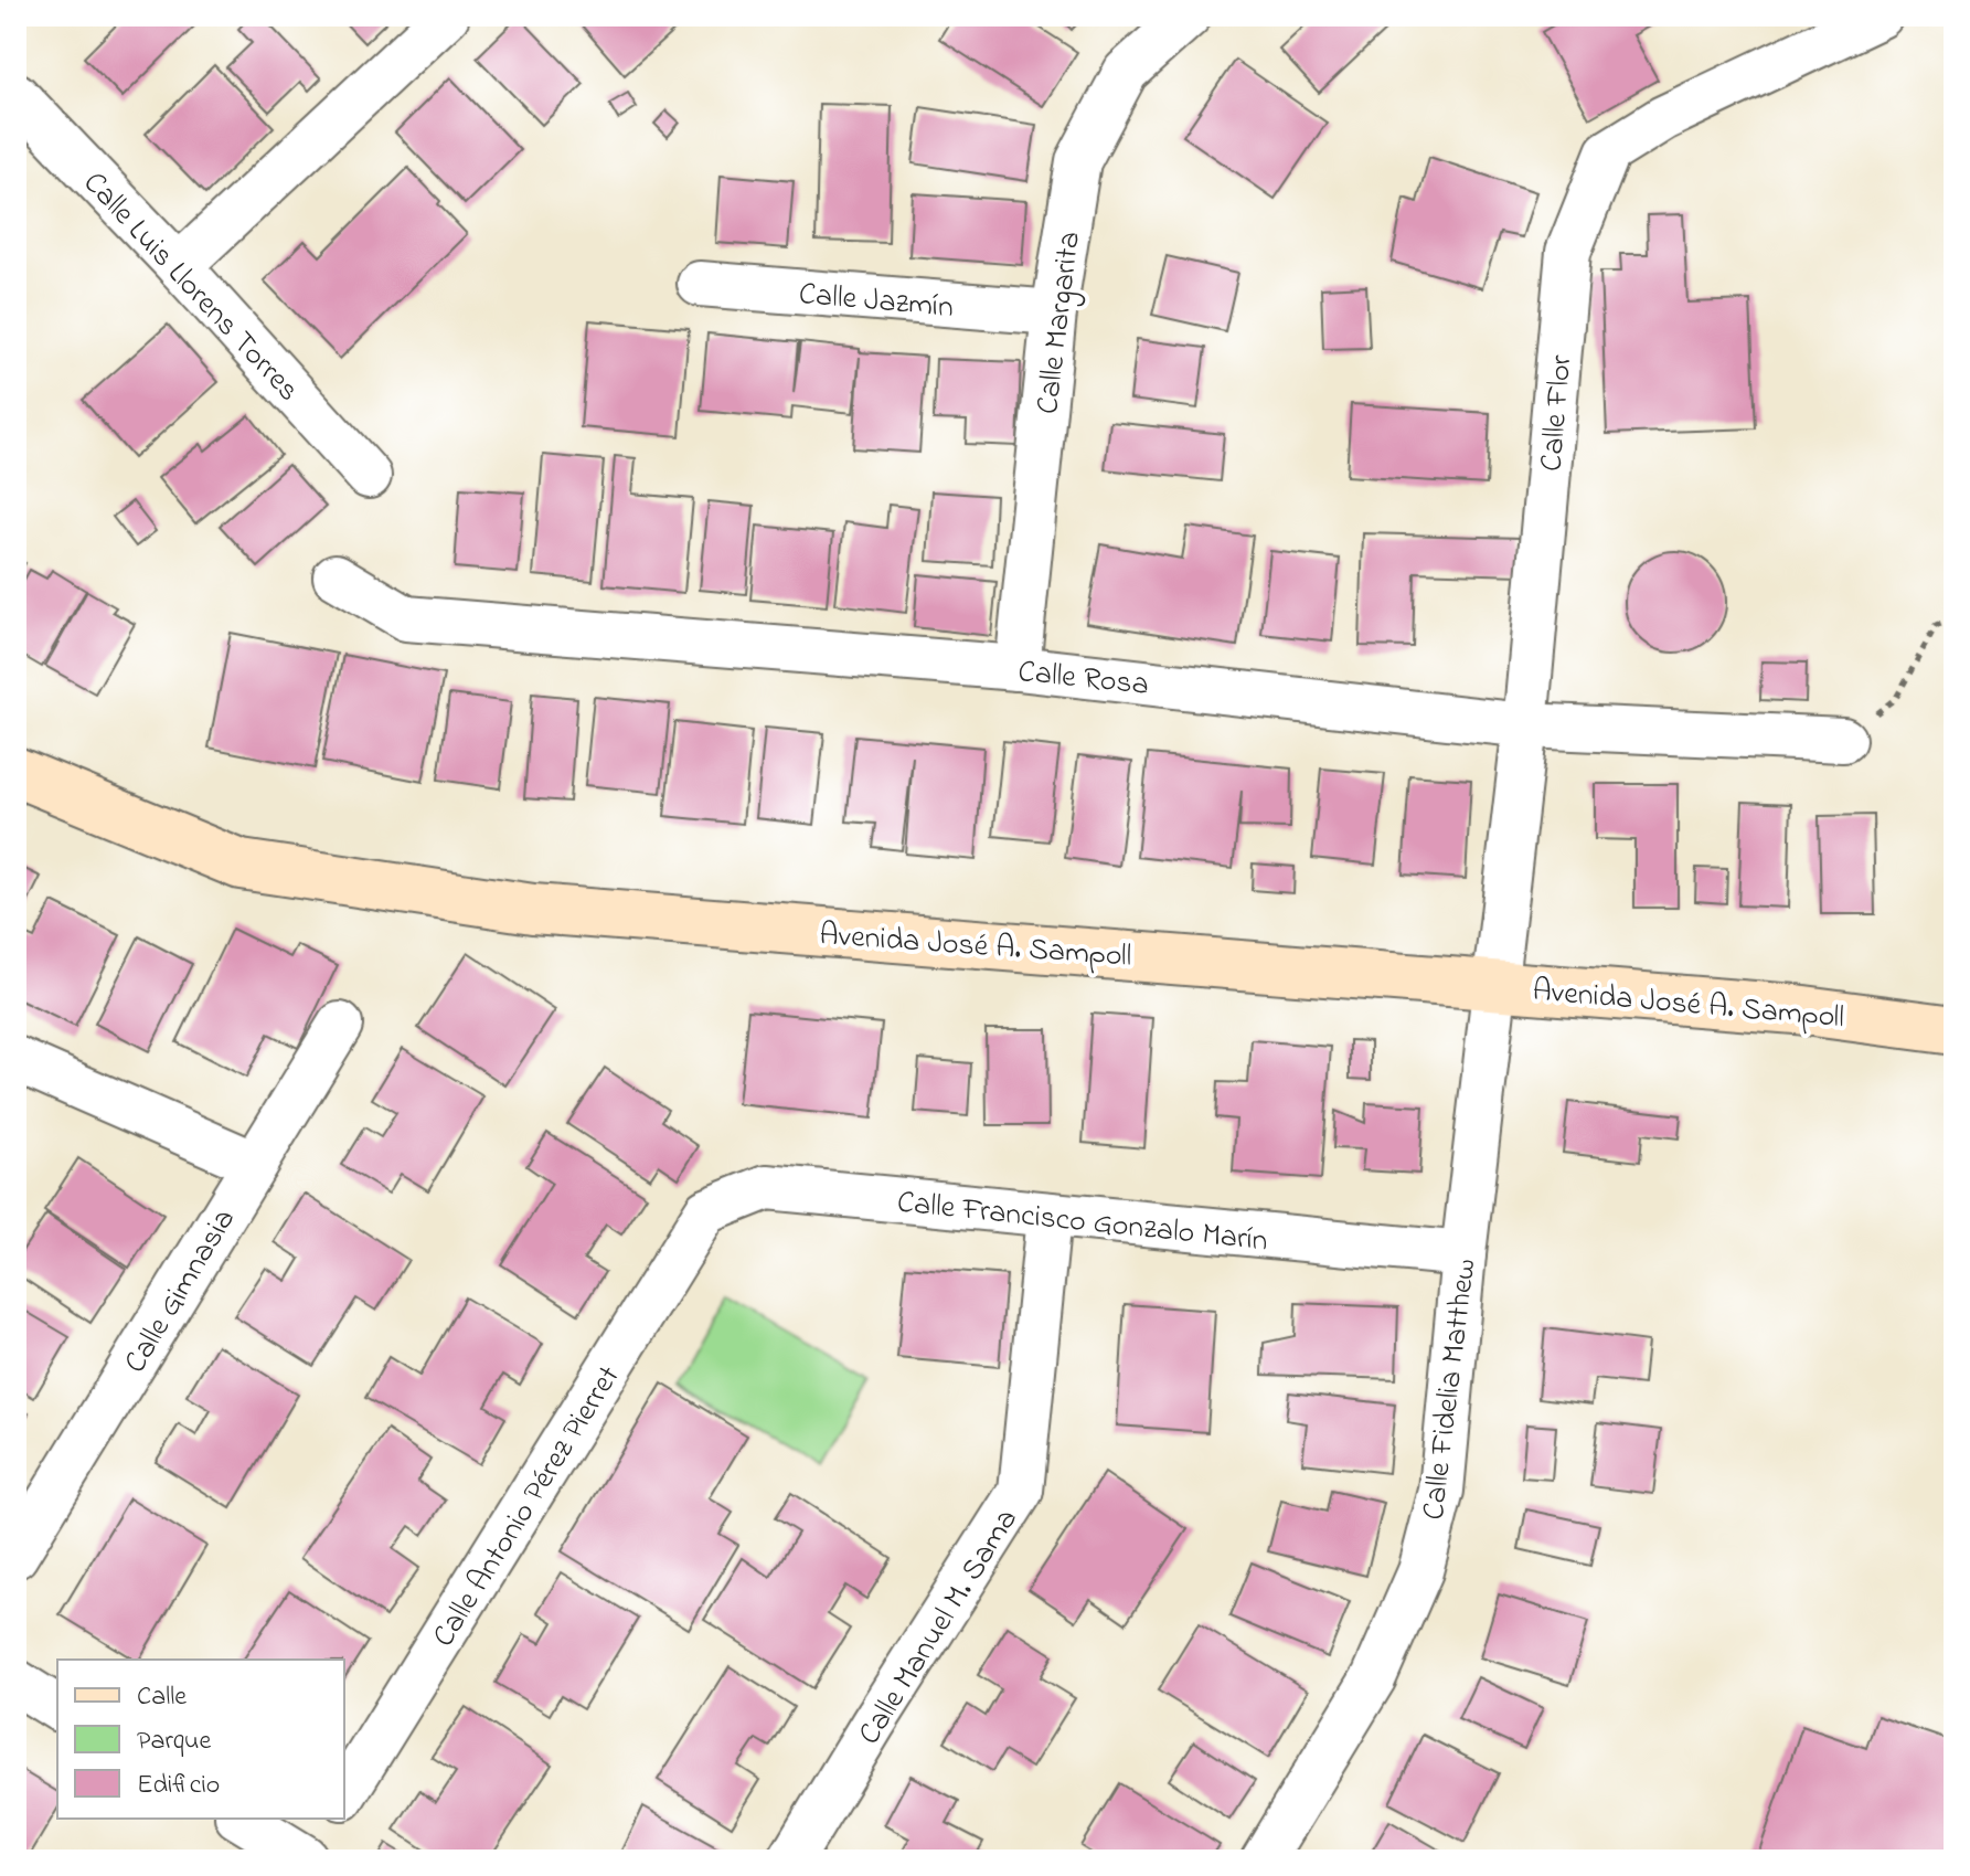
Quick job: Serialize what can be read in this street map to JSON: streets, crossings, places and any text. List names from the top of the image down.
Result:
{
  "streets": {
    "street": [
      "Calle Luis Llorens Torres",
      "Calle Jazmín",
      "Calle Margarita",
      "Calle Flor",
      "Calle Rosa",
      "Avenida José A. Sampoll",
      "Calle Francisco Gonzalo Marín",
      "Calle Gimnasia",
      "Calle Fidelia Matthew",
      "Calle Antonio Pérez Pierret",
      "Calle Manuel M. Sama"
    ]
  },
  "crossings": [
    ["Calle Jazmín", "Calle Margarita"],
    ["Calle Margarita", "Calle Rosa"],
    ["Calle Flor", "Calle Rosa"],
    ["Calle Flor", "Avenida José A. Sampoll"],
    ["Calle Flor", "Calle Fidelia Matthew"],
    ["Avenida José A. Sampoll", "Calle Fidelia Matthew"],
    ["Calle Francisco Gonzalo Marín", "Calle Fidelia Matthew"],
    ["Calle Francisco Gonzalo Marín", "Calle Antonio Pérez Pierret"],
    ["Calle Francisco Gonzalo Marín", "Calle Manuel M. Sama"]
  ],
  "legend": ["Calle", "Parque", "Edificio"]
}
